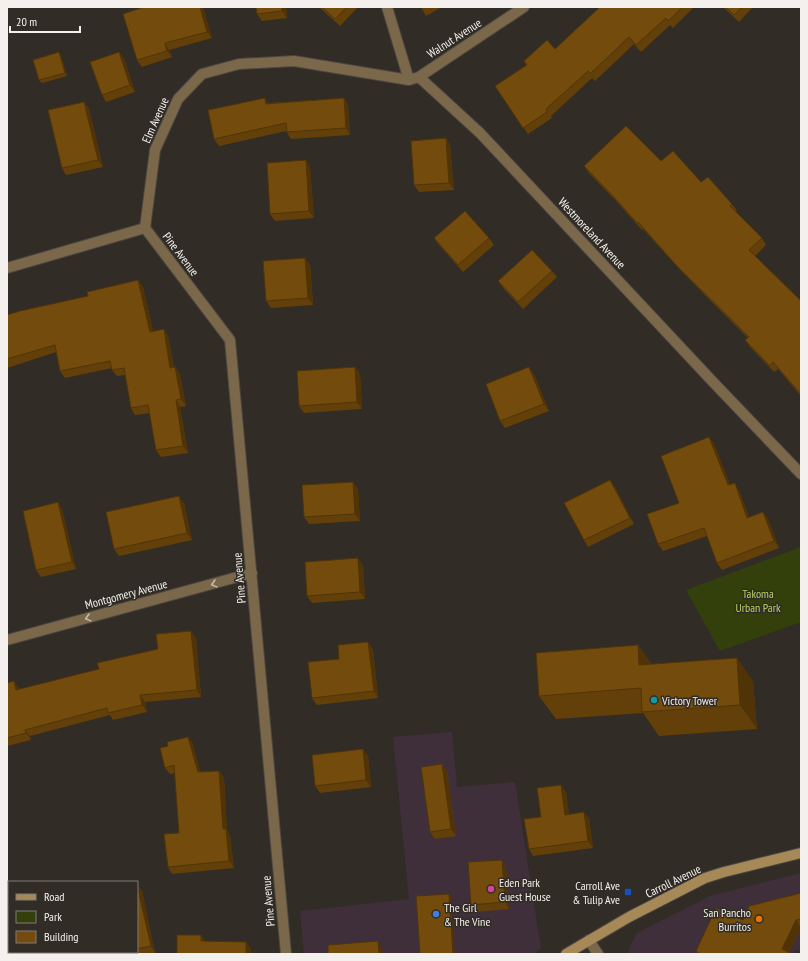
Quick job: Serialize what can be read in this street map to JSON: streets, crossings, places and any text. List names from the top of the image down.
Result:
{
  "streets": {
    "main road": ["Carroll Avenue"],
    "street": [
      "Walnut Avenue",
      "Elm Avenue",
      "Westmoreland Avenue",
      "Pine Avenue",
      "Montgomery Avenue"
    ]
  },
  "crossings": [
    ["Walnut Avenue", "Elm Avenue"],
    ["Walnut Avenue", "Westmoreland Avenue"],
    ["Elm Avenue", "Westmoreland Avenue"],
    ["Elm Avenue", "Pine Avenue"],
    ["Pine Avenue", "Montgomery Avenue"]
  ],
  "one_way": ["Montgomery Avenue"],
  "parks": ["Takoma Urban Park"],
  "places": {
    "other": [
      "Victory Tower",
      "Eden Park Guest House",
      "The Girl & The Vine",
      "San Pancho Burritos"
    ],
    "transit": ["Carroll Ave & Tulip Ave"]
  },
  "legend": ["Road", "Park", "Building"],
  "scale_bar": "20 m"
}
